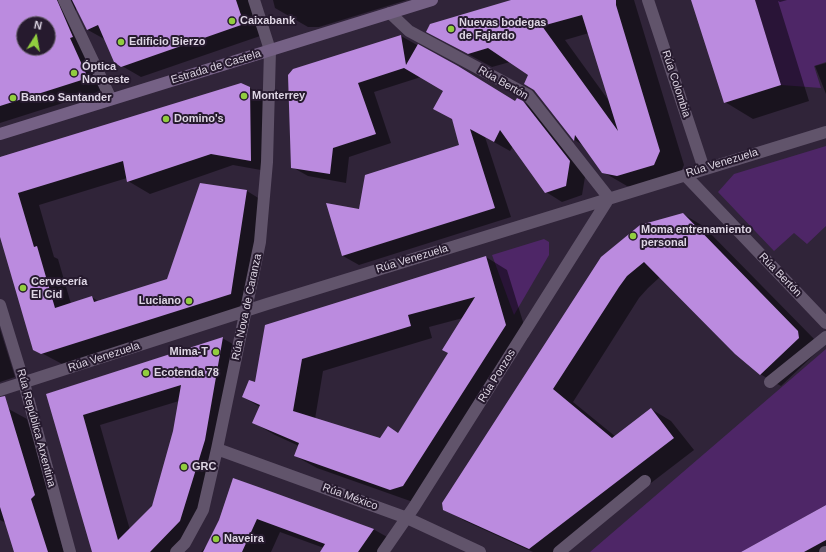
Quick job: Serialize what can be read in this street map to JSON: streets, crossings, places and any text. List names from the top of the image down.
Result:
{
  "streets": {
    "main road": ["Estrada de Castela"],
    "street": [
      "Rúa Bertón",
      "Rúa Colombia",
      "Rúa Venezuela",
      "Rúa Nova de Caranza",
      "Rúa Ponzos",
      "Rúa República Arxentina",
      "Rúa México"
    ]
  },
  "crossings": [
    ["Estrada de Castela", "Rúa Bertón"],
    ["Estrada de Castela", "Rúa Nova de Caranza"],
    ["Rúa Bertón", "Rúa Venezuela"],
    ["Rúa Bertón", "Rúa Ponzos"],
    ["Rúa Colombia", "Rúa Venezuela"],
    ["Rúa Venezuela", "Rúa Nova de Caranza"],
    ["Rúa Venezuela", "Rúa Ponzos"],
    ["Rúa Venezuela", "Rúa República Arxentina"],
    ["Rúa Nova de Caranza", "Rúa México"],
    ["Rúa Ponzos", "Rúa México"]
  ],
  "places": [
    "Caixabank",
    "Nuevas bodegas de Fajardo",
    "Edificio Bierzo",
    "Óptica Noroeste",
    "Monterrey",
    "Banco Santander",
    "Domino's",
    "Moma entrenamiento personal",
    "Cervecería El Cid",
    "Luciano",
    "Mima-T",
    "Ecotenda 78",
    "GRC",
    "Naveira"
  ],
  "north": "top"
}
